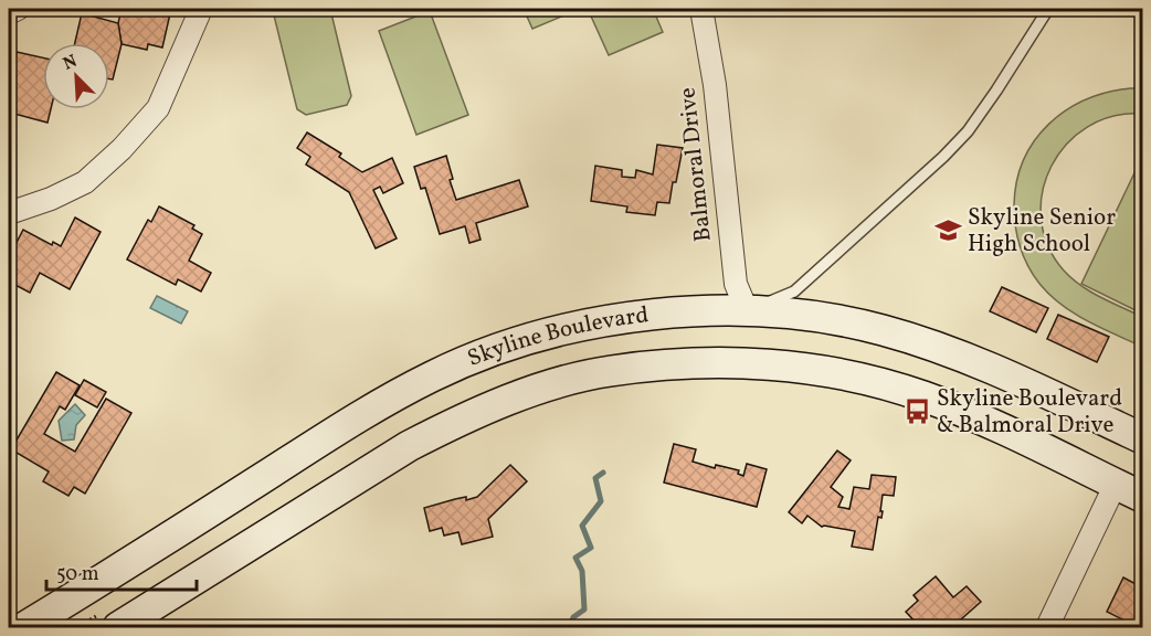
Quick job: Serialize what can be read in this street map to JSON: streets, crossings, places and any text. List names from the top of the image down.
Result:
{
  "streets": {
    "main road": ["Skyline Boulevard"],
    "street": ["Balmoral Drive"]
  },
  "crossings": [
    ["Balmoral Drive", "Skyline Boulevard"]
  ],
  "places": {
    "school or university": ["Skyline Senior High School"],
    "bus stop": ["Skyline Boulevard & Balmoral Drive"]
  },
  "scale_bar": "50 m",
  "north": "top left"
}
